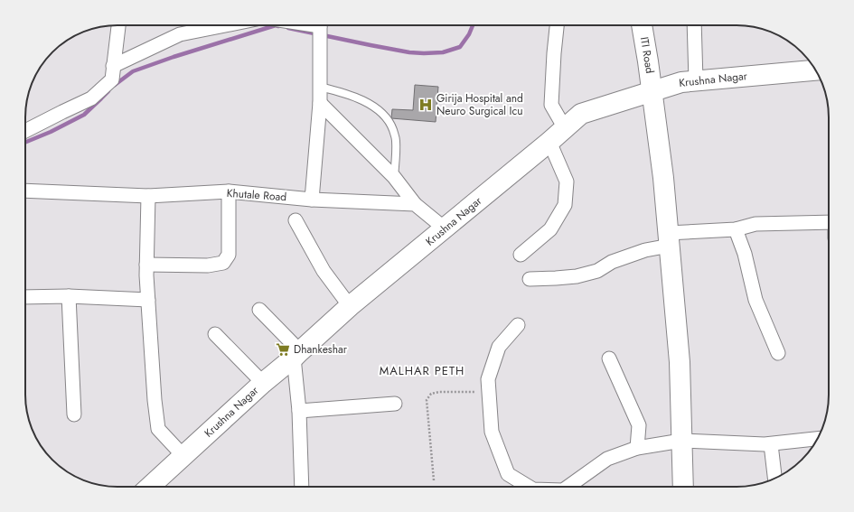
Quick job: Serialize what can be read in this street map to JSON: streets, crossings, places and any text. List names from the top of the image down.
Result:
{
  "streets": {
    "main road": ["ITI Road", "Krushna Nagar"],
    "street": ["Khutale Road"]
  },
  "crossings": [
    ["ITI Road", "Krushna Nagar"]
  ],
  "districts": ["MALHAR PETH"],
  "places": {
    "hospital": ["Girija Hospital and Neuro Surgical Icu"],
    "supermarket": ["Dhankeshar"]
  }
}
